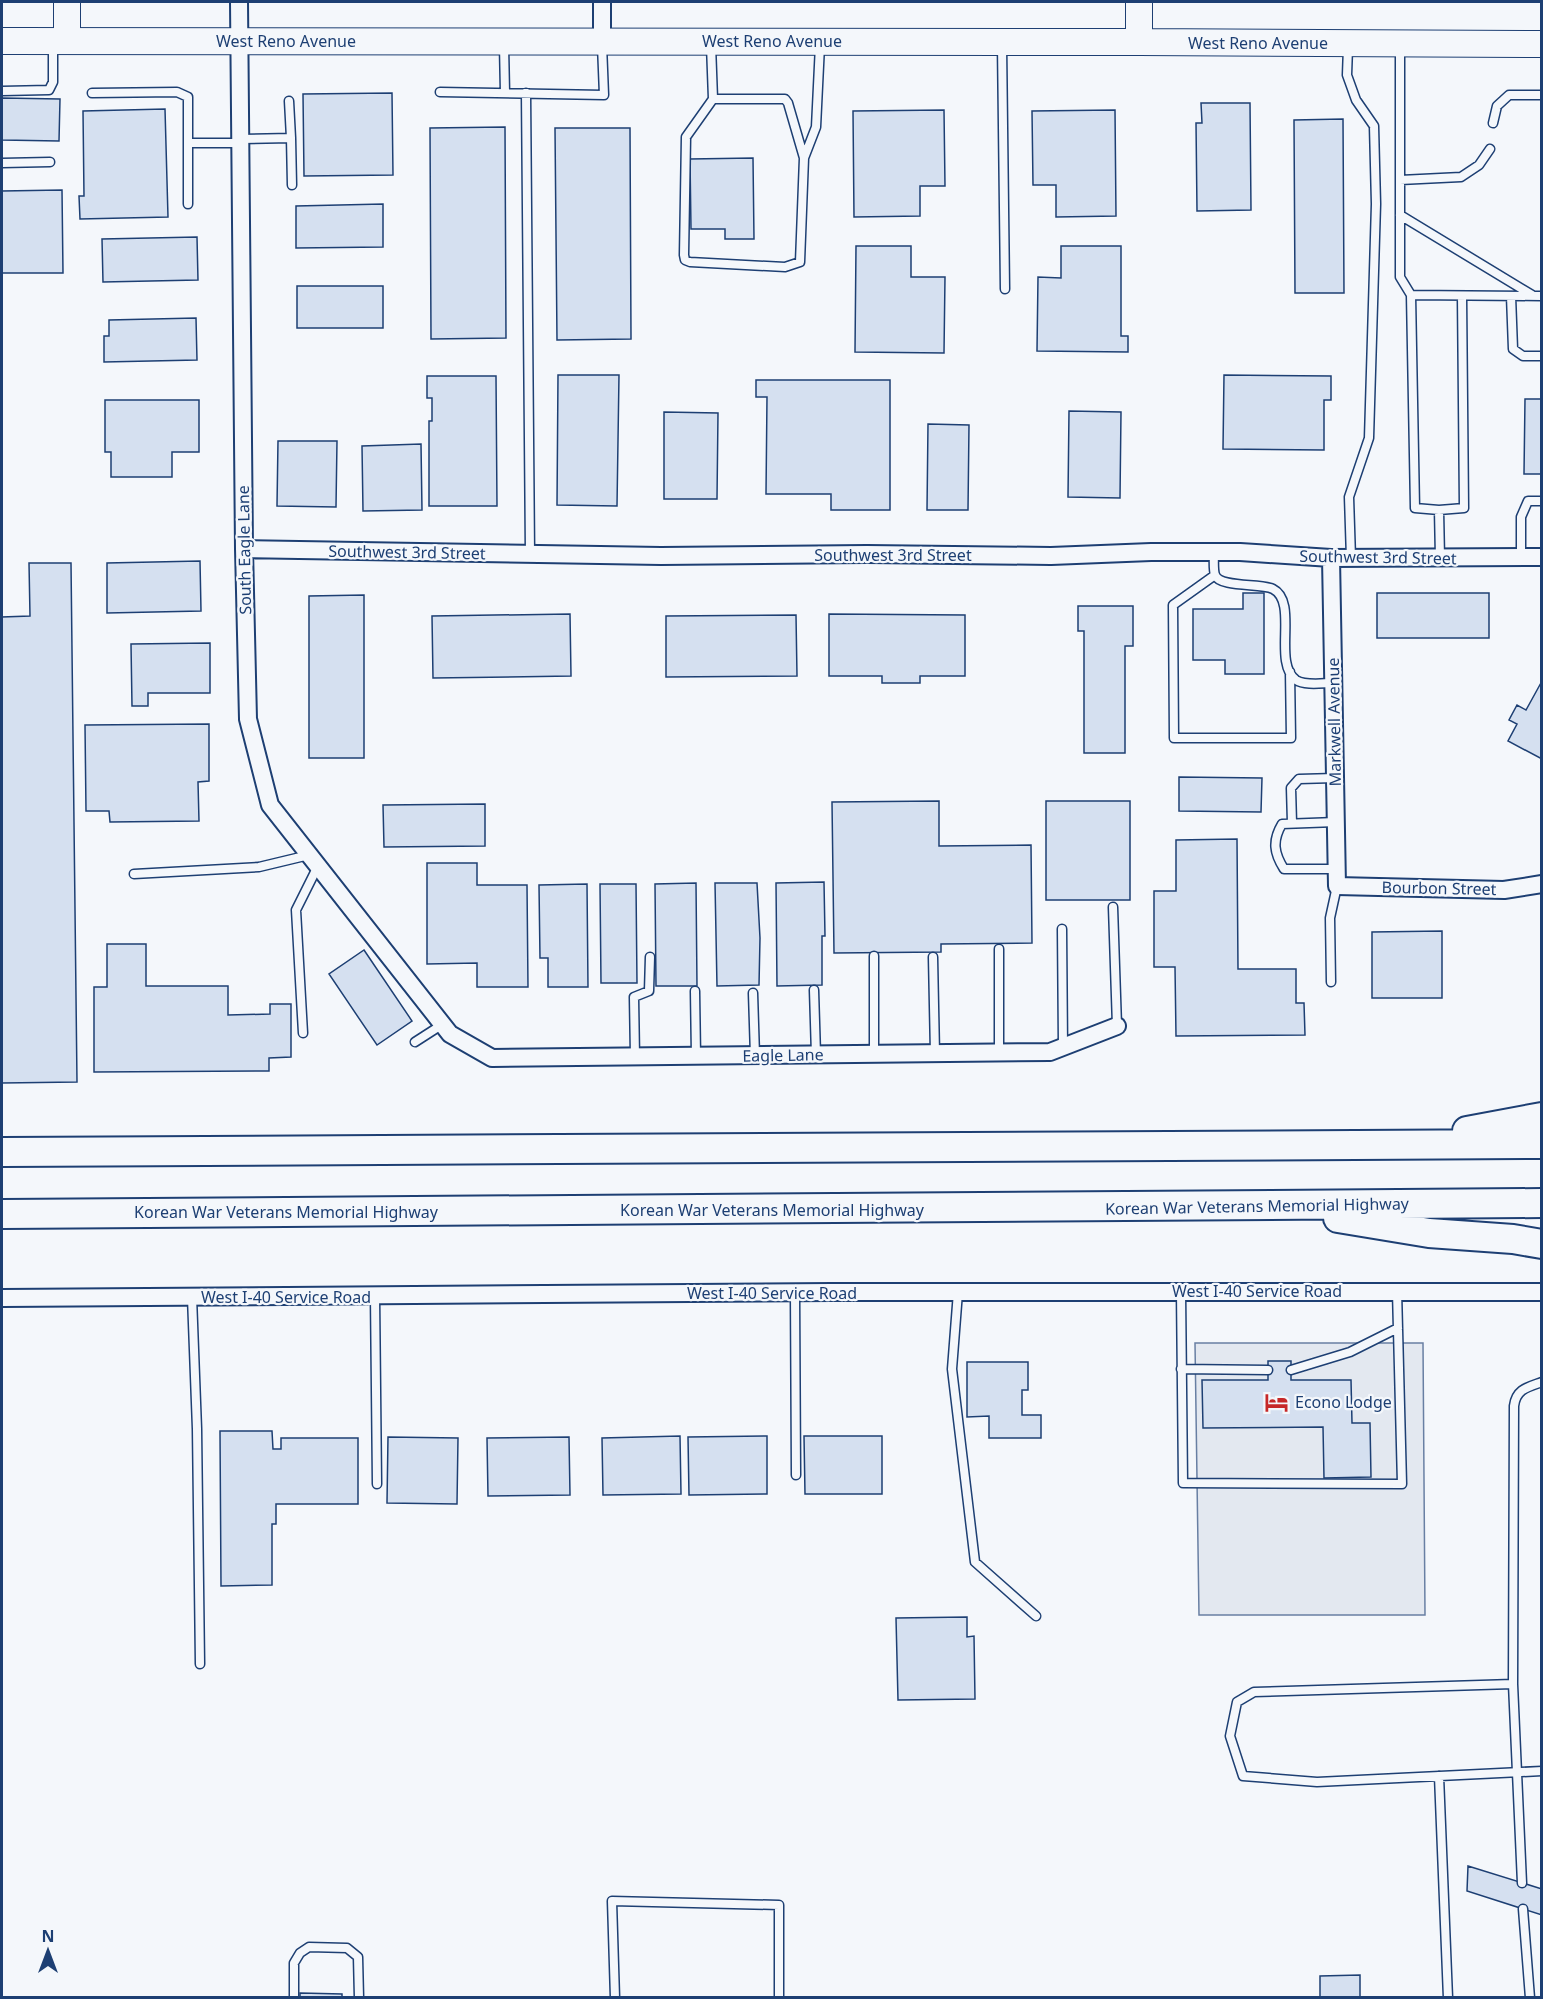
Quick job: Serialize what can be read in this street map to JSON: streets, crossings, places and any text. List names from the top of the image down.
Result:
{
  "streets": {
    "highway": ["Korean War Veterans Memorial Highway"],
    "main road": ["West Reno Avenue"],
    "street": [
      "South Eagle Lane",
      "Southwest 3rd Street",
      "Markwell Avenue",
      "Bourbon Street",
      "Eagle Lane",
      "West I-40 Service Road"
    ]
  },
  "crossings": [
    ["West Reno Avenue", "South Eagle Lane"],
    ["South Eagle Lane", "Southwest 3rd Street"],
    ["South Eagle Lane", "Eagle Lane"],
    ["Southwest 3rd Street", "Markwell Avenue"],
    ["Markwell Avenue", "Bourbon Street"]
  ],
  "places": {
    "hotel": ["Econo Lodge"]
  },
  "north": "top"
}
